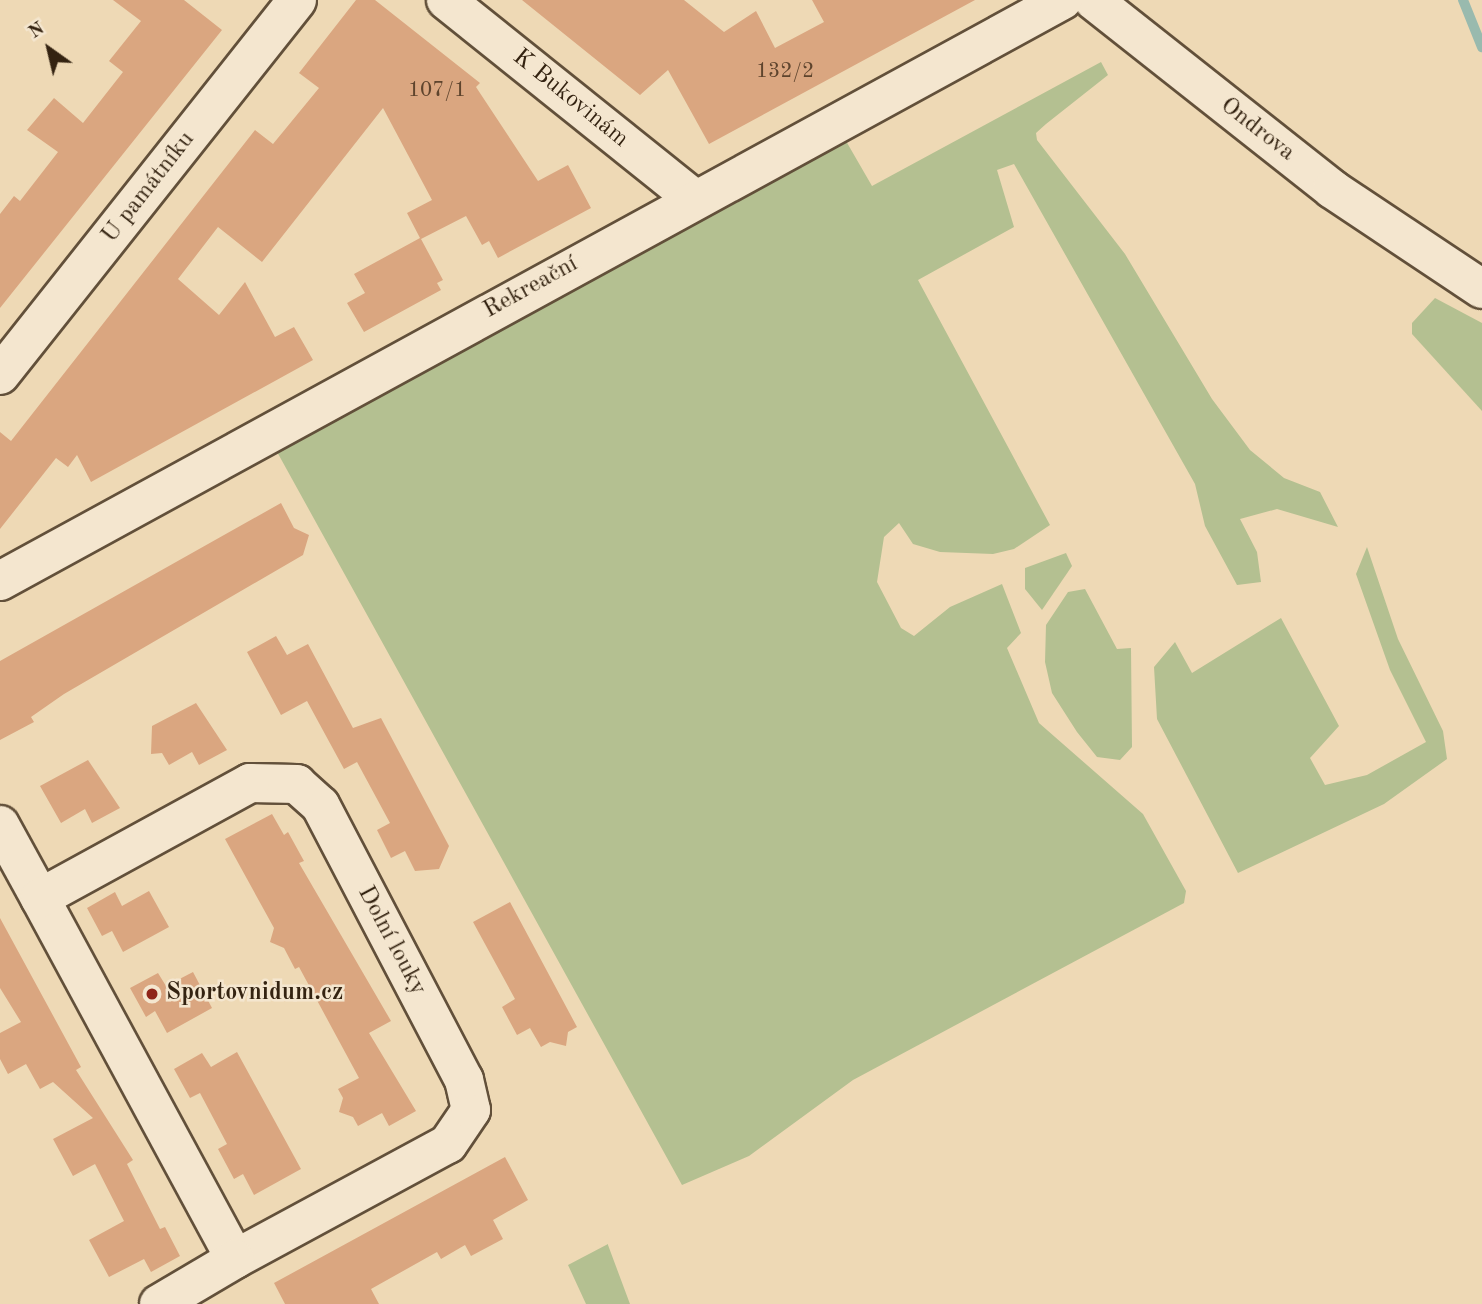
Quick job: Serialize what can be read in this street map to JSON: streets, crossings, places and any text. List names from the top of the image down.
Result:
{
  "streets": {
    "street": [
      "K Bukovinám",
      "Ondrova",
      "U památníku",
      "Rekreační",
      "Dolní louky"
    ]
  },
  "crossings": [
    ["K Bukovinám", "Rekreační"]
  ],
  "places": ["Sportovnidum.cz"],
  "house_numbers": ["132/2", "107/1"],
  "north": "top left"
}
